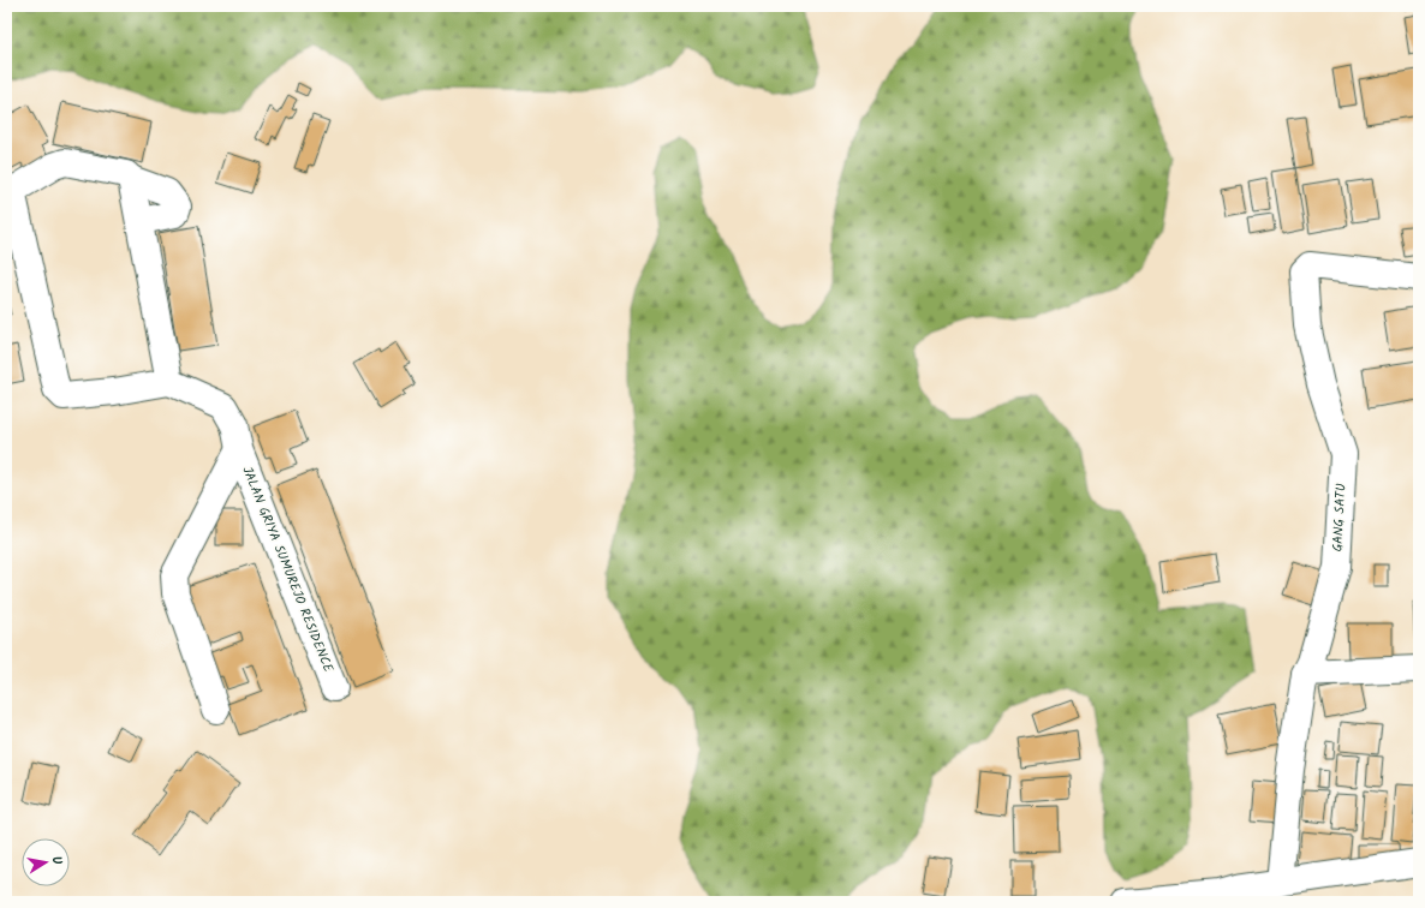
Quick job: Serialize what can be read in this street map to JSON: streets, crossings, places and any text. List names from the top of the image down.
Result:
{
  "streets": {
    "street": ["GANG SATU", "JALAN GRIYA SUMUREJO RESIDENCE"]
  },
  "north": "right"
}
